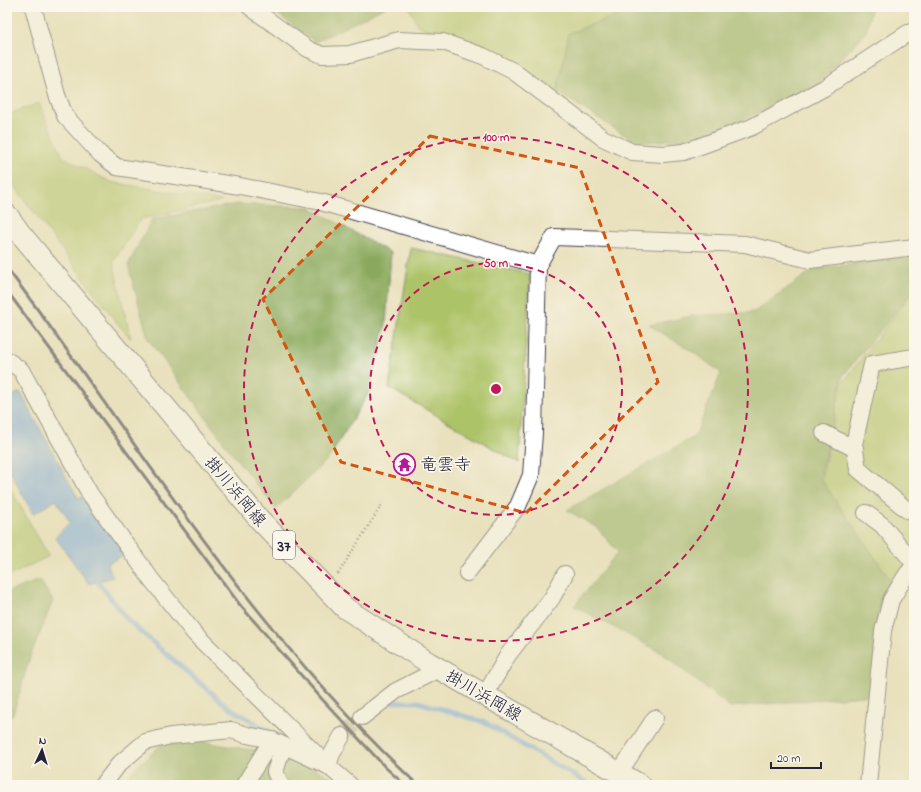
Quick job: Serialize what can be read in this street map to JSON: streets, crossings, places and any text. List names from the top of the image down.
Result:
{
  "streets": {
    "main road": ["掛川浜岡線", "37"]
  },
  "places": {
    "temple": ["竜雲寺"]
  },
  "scale_bar": "20 m",
  "north": "top",
  "rings": ["100 m", "50 m"]
}
